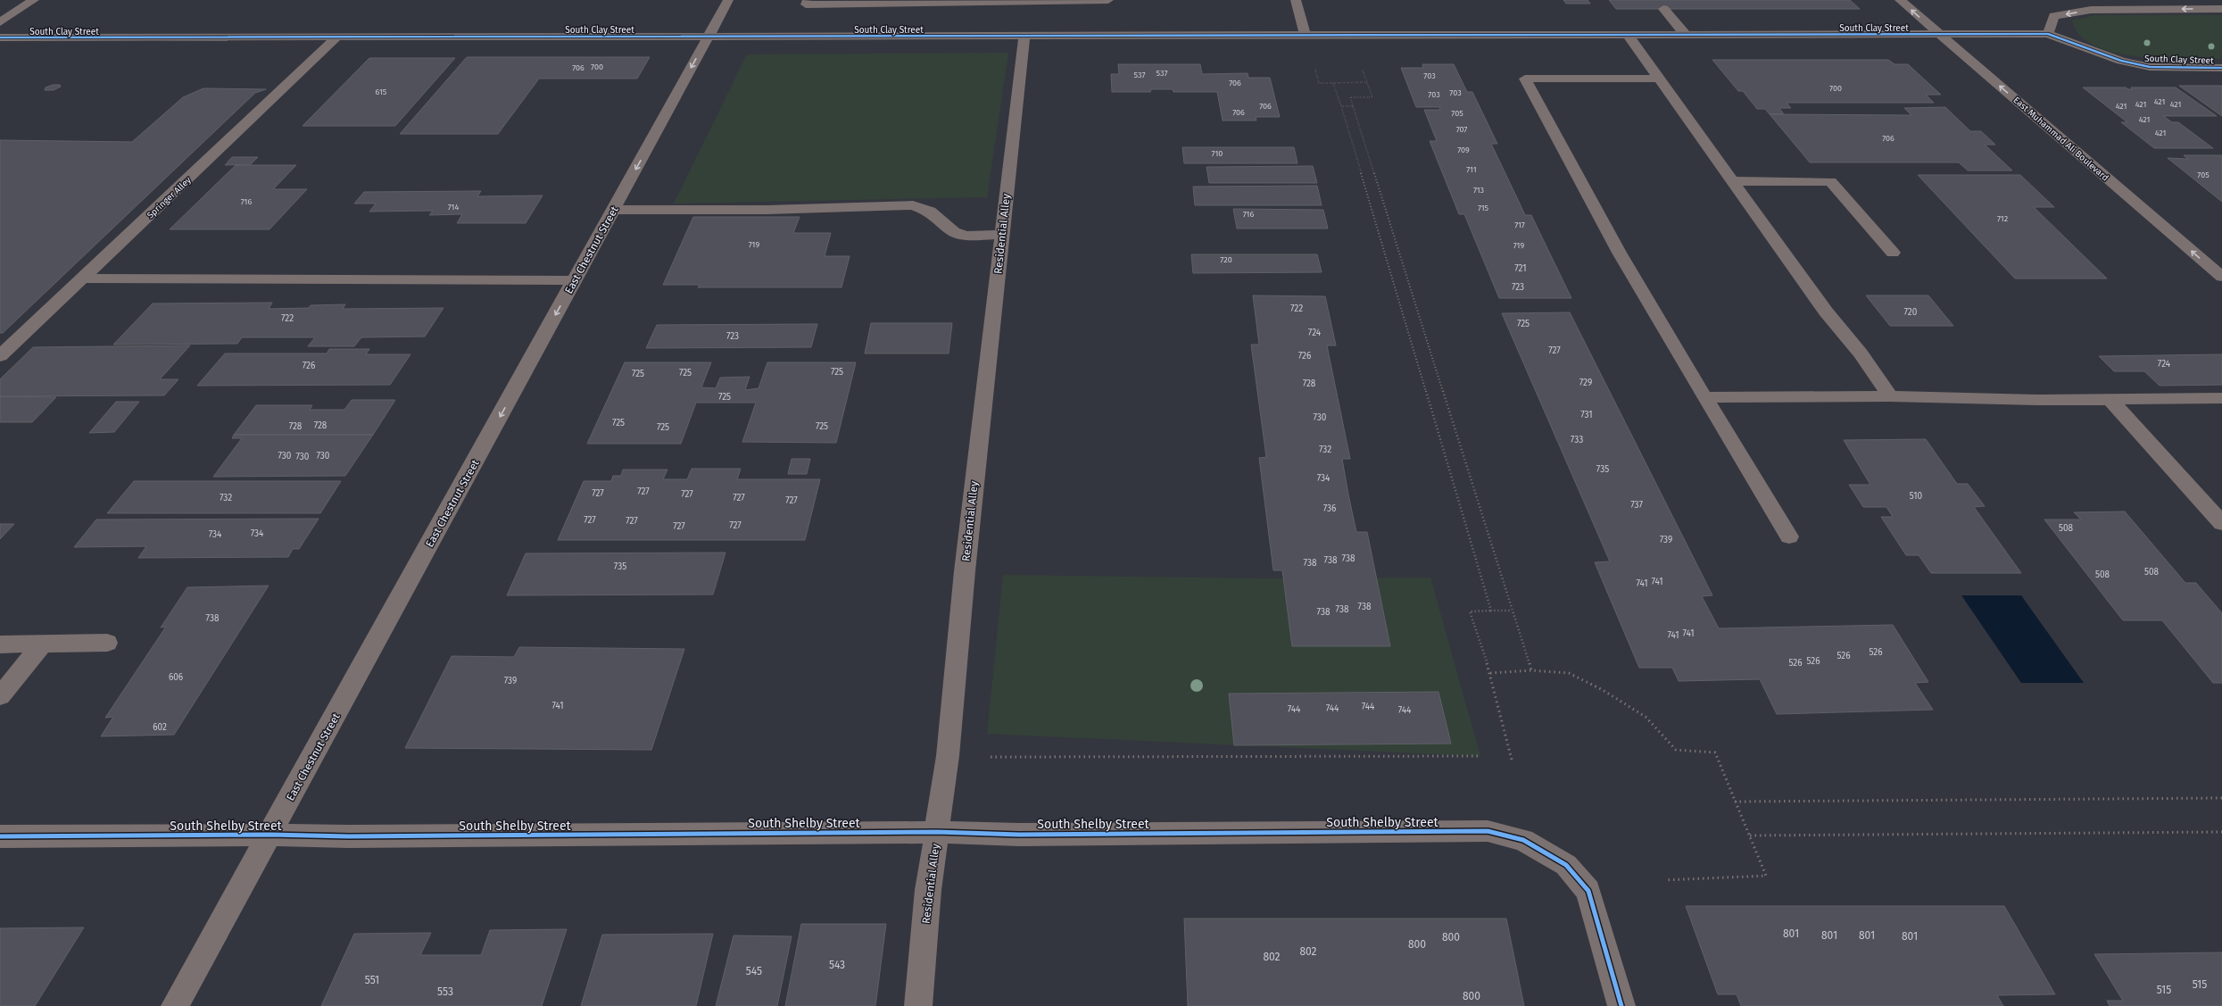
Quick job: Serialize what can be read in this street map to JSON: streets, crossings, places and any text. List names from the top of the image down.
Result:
{
  "streets": {
    "street": [
      "South Clay Street",
      "East Muhammad Ali Boulevard",
      "Springer Alley",
      "Residential Alley",
      "East Chestnut Street",
      "South Shelby Street"
    ]
  },
  "crossings": [
    ["South Clay Street", "East Muhammad Ali Boulevard"],
    ["South Clay Street", "Springer Alley"],
    ["South Clay Street", "Residential Alley"],
    ["South Clay Street", "East Chestnut Street"],
    ["Residential Alley", "South Shelby Street"],
    ["East Chestnut Street", "South Shelby Street"]
  ],
  "one_way": ["East Muhammad Ali Boulevard", "East Chestnut Street"],
  "house_numbers": [
    "700",
    "706",
    "537",
    "537",
    "703",
    "706",
    "700",
    "615",
    "703",
    "703",
    "421",
    "421",
    "421",
    "706",
    "421",
    "706",
    "705",
    "421",
    "707",
    "421",
    "706",
    "709",
    "710",
    "711",
    "705",
    "713",
    "716",
    "714",
    "715",
    "716",
    "712",
    "717",
    "719",
    "719",
    "720",
    "721",
    "723",
    "722",
    "720",
    "722",
    "725",
    "724",
    "723",
    "727",
    "726",
    "724",
    "726",
    "725",
    "725",
    "725",
    "729",
    "728",
    "725",
    "731",
    "730",
    "725",
    "728",
    "728",
    "725",
    "725",
    "733",
    "732",
    "730",
    "730",
    "730",
    "735",
    "734",
    "727",
    "727",
    "727",
    "510",
    "732",
    "727",
    "727",
    "737",
    "736",
    "727",
    "727",
    "727",
    "727",
    "508",
    "734",
    "734",
    "739",
    "738",
    "738",
    "738",
    "735",
    "508",
    "508",
    "741",
    "741",
    "738",
    "738",
    "738",
    "738",
    "741",
    "741",
    "526",
    "526",
    "526",
    "526",
    "606",
    "739",
    "741",
    "744",
    "744",
    "744",
    "744",
    "602",
    "801",
    "801",
    "801",
    "801",
    "800",
    "800",
    "802",
    "802",
    "543",
    "545",
    "551",
    "515",
    "515",
    "553",
    "800"
  ]
}
